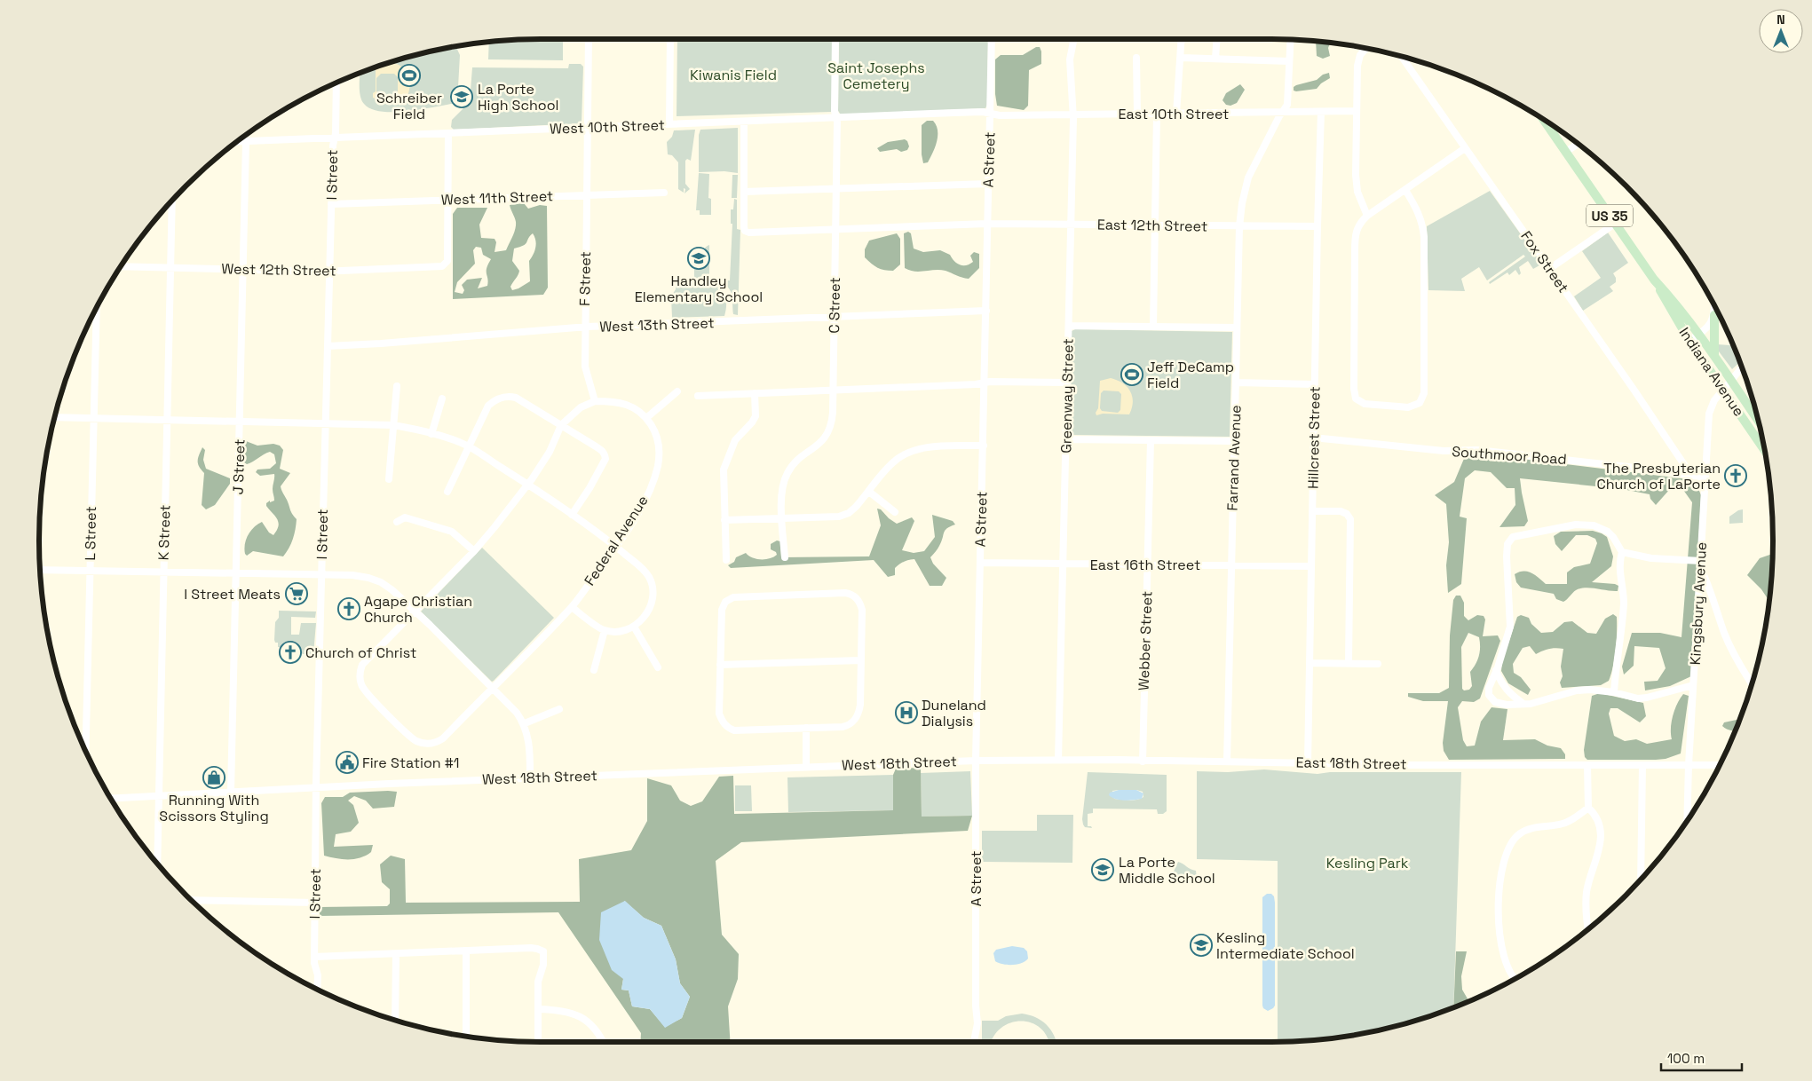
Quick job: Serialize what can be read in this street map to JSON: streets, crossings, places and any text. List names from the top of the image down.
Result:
{
  "streets": {
    "main road": ["US 35", "Indiana Avenue"],
    "street": [
      "East 10th Street",
      "West 10th Street",
      "A Street",
      "I Street",
      "West 11th Street",
      "East 12th Street",
      "Fox Street",
      "West 12th Street",
      "F Street",
      "C Street",
      "West 13th Street",
      "Greenway Street",
      "Hillcrest Street",
      "Southmoor Road",
      "Farrand Avenue",
      "J Street",
      "K Street",
      "L Street",
      "Federal Avenue",
      "East 16th Street",
      "Kingsbury Avenue",
      "Webber Street",
      "West 18th Street",
      "East 18th Street"
    ]
  },
  "crossings": [
    ["East 10th Street", "West 10th Street"],
    ["East 10th Street", "A Street"],
    ["East 10th Street", "Greenway Street"],
    ["East 10th Street", "Hillcrest Street"],
    ["East 10th Street", "Farrand Avenue"],
    ["West 10th Street", "A Street"],
    ["West 10th Street", "I Street"],
    ["West 10th Street", "F Street"],
    ["West 10th Street", "C Street"],
    ["West 10th Street", "J Street"],
    ["A Street", "East 12th Street"],
    ["A Street", "West 13th Street"],
    ["A Street", "East 16th Street"],
    ["A Street", "West 18th Street"],
    ["A Street", "East 18th Street"],
    ["I Street", "West 11th Street"],
    ["I Street", "West 12th Street"],
    ["I Street", "West 13th Street"],
    ["I Street", "West 18th Street"],
    ["West 11th Street", "West 12th Street"],
    ["West 11th Street", "F Street"],
    ["East 12th Street", "Greenway Street"],
    ["East 12th Street", "Hillcrest Street"],
    ["East 12th Street", "Farrand Avenue"],
    ["Fox Street", "Southmoor Road"],
    ["West 12th Street", "J Street"],
    ["West 12th Street", "K Street"],
    ["F Street", "West 13th Street"],
    ["F Street", "Federal Avenue"],
    ["C Street", "West 13th Street"],
    ["Indiana Avenue", "Kingsbury Avenue"],
    ["Greenway Street", "East 16th Street"],
    ["Greenway Street", "East 18th Street"],
    ["Hillcrest Street", "Southmoor Road"],
    ["Hillcrest Street", "East 16th Street"],
    ["Hillcrest Street", "East 18th Street"],
    ["Southmoor Road", "Kingsbury Avenue"],
    ["Farrand Avenue", "East 16th Street"],
    ["Farrand Avenue", "East 18th Street"],
    ["J Street", "West 18th Street"],
    ["K Street", "West 18th Street"],
    ["East 16th Street", "Webber Street"],
    ["Kingsbury Avenue", "East 18th Street"],
    ["Webber Street", "East 18th Street"],
    ["West 18th Street", "East 18th Street"]
  ],
  "parks": ["Saint Josephs Cemetery", "Kiwanis Field", "Kesling Park"],
  "places": {
    "sports": ["Schreiber Field", "Jeff DeCamp Field"],
    "school or university": [
      "La Porte High School",
      "Handley Elementary School",
      "La Porte Middle School",
      "Kesling Intermediate School"
    ],
    "church": ["The Presbyterian Church of LaPorte", "Agape Christian Church", "Church of Christ"],
    "supermarket": ["I Street Meats"],
    "hospital": ["Duneland Dialysis"],
    "public building": ["Fire Station #1"],
    "shop": ["Running With Scissors Styling"]
  },
  "scale_bar": "100 m",
  "north": "top"
}
